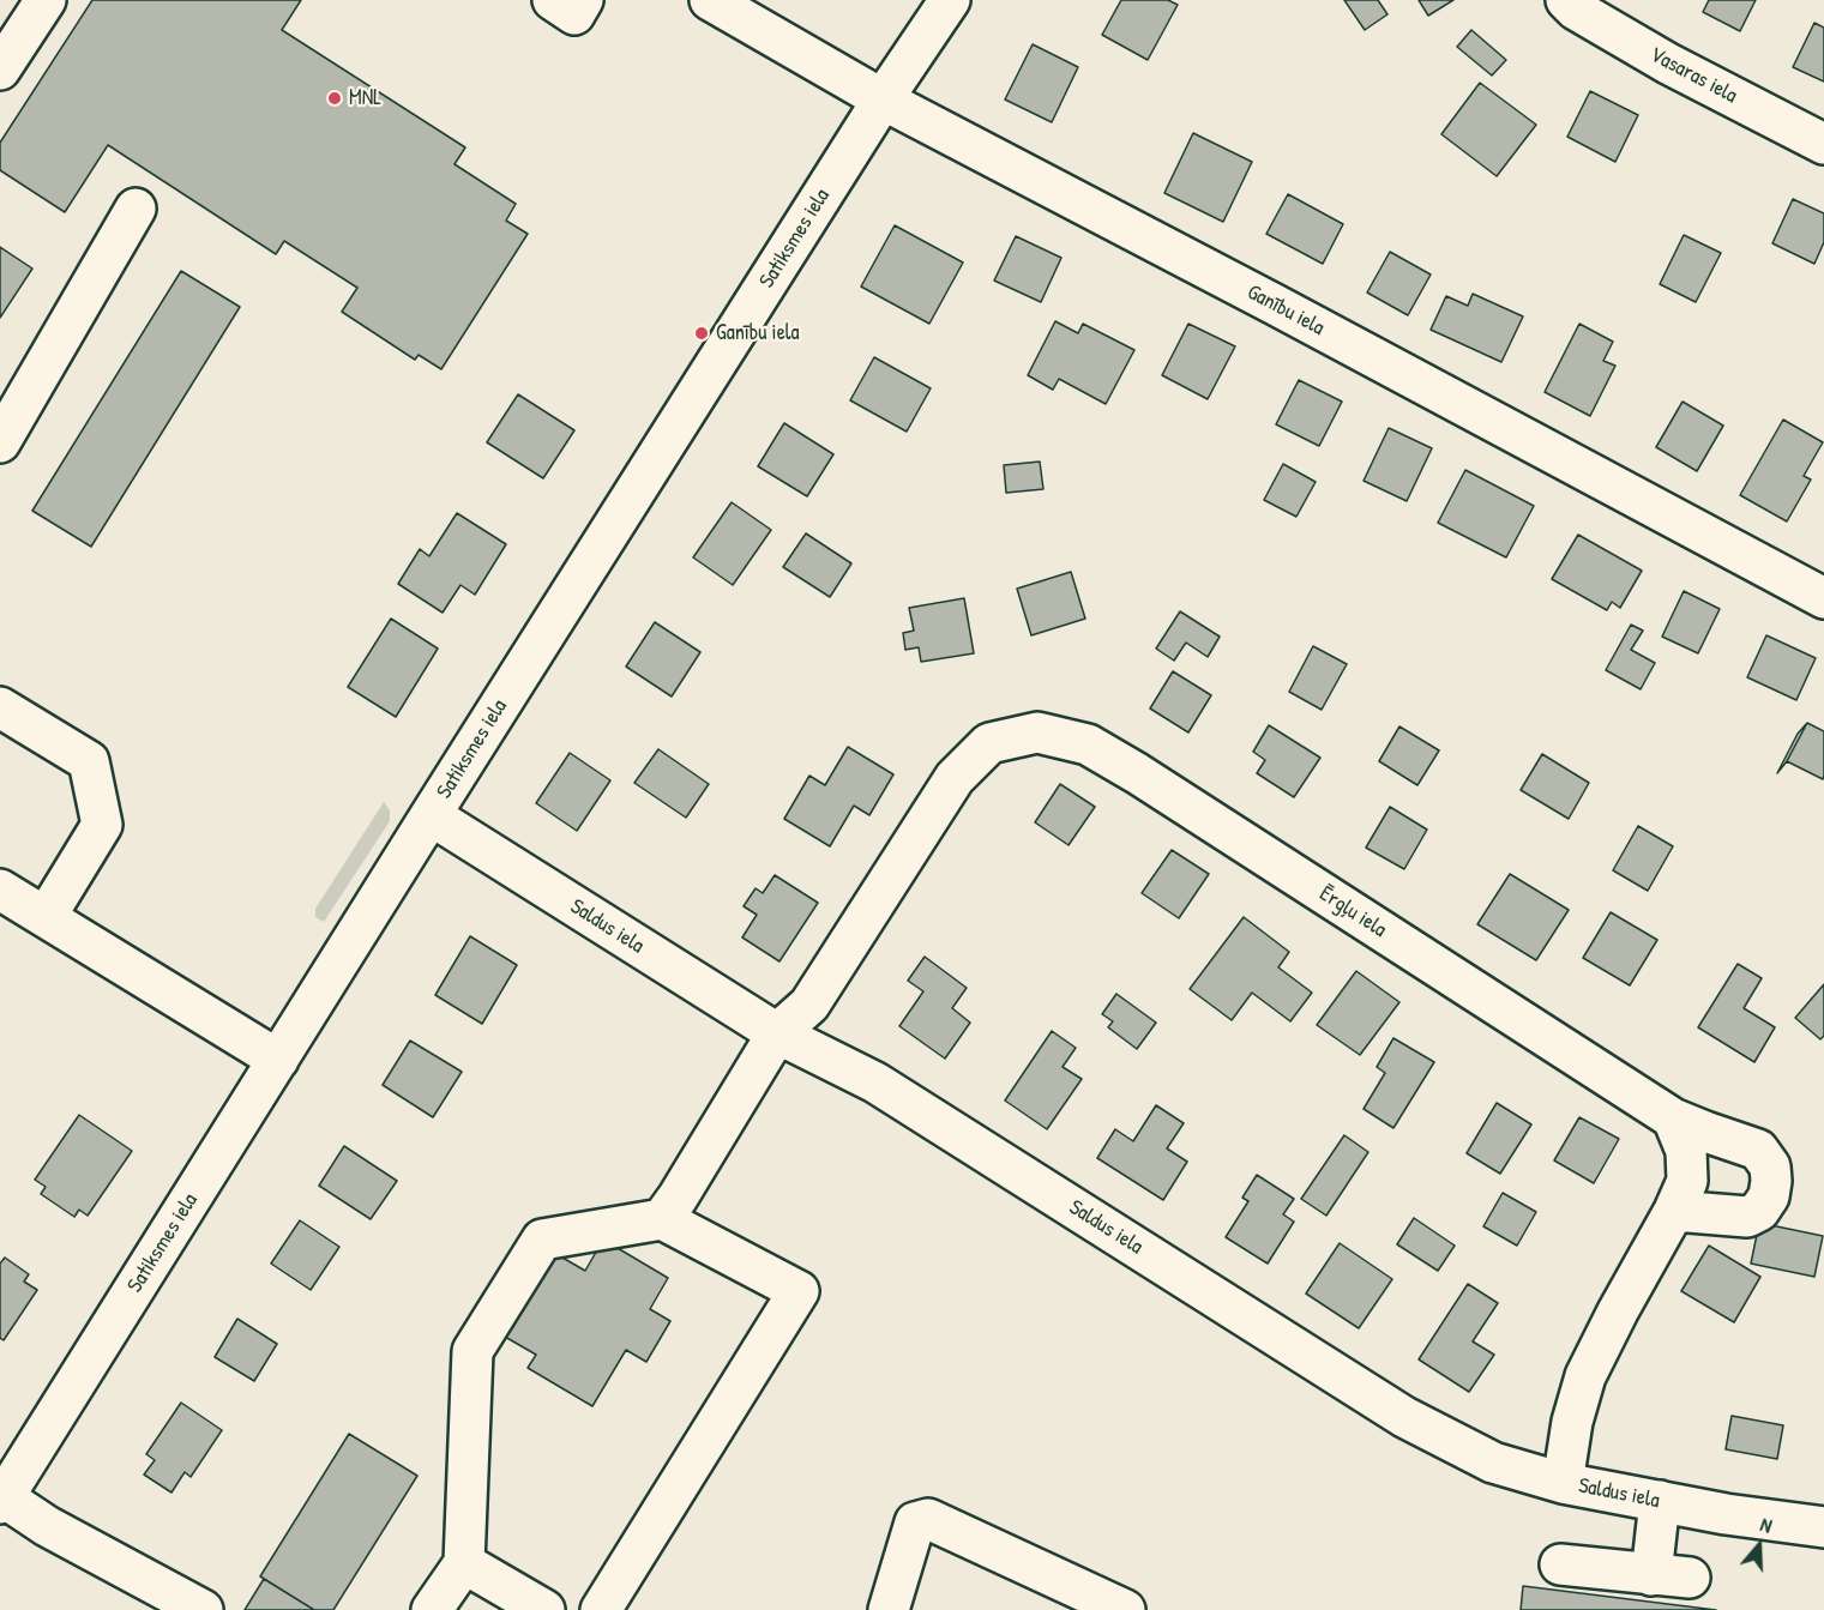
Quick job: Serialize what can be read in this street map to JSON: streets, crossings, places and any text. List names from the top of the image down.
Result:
{
  "streets": {
    "street": [
      "Vasaras iela",
      "Satiksmes iela",
      "Ganību iela",
      "Ērgļu iela",
      "Saldus iela"
    ]
  },
  "crossings": [
    ["Satiksmes iela", "Ganību iela"],
    ["Satiksmes iela", "Saldus iela"],
    ["Ērgļu iela", "Saldus iela"]
  ],
  "places": ["MNL", "Ganību iela"],
  "north": "top"
}
